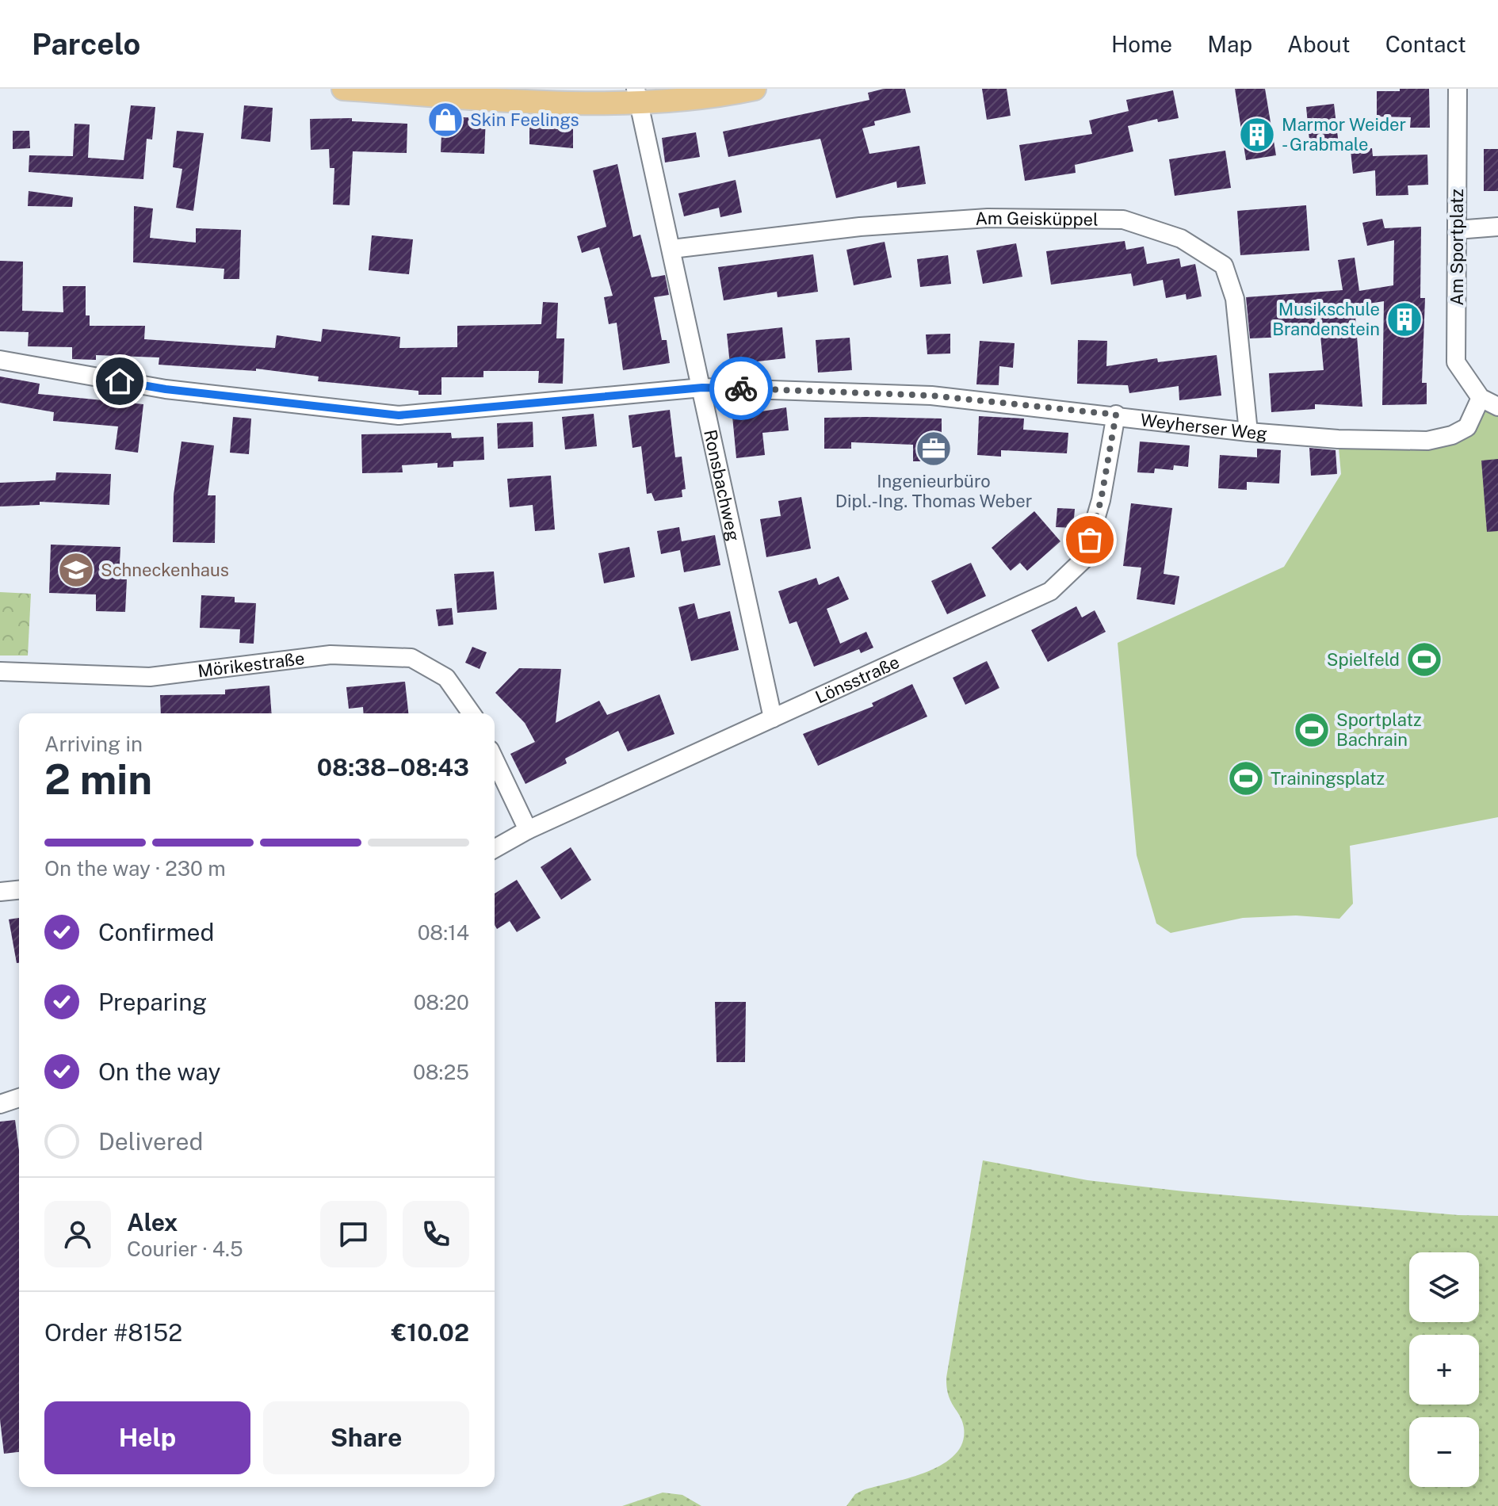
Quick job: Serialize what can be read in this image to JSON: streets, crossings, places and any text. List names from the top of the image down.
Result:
{
  "streets": {
    "street": [
      "Am Geisküppel",
      "Am Sportplatz",
      "Weyherser Weg",
      "Ronsbachweg",
      "Mörikestraße",
      "Lönsstraße"
    ]
  },
  "crossings": [
    ["Am Geisküppel", "Weyherser Weg"],
    ["Am Geisküppel", "Ronsbachweg"],
    ["Am Sportplatz", "Weyherser Weg"],
    ["Weyherser Weg", "Ronsbachweg"],
    ["Weyherser Weg", "Lönsstraße"],
    ["Ronsbachweg", "Lönsstraße"]
  ],
  "places": {
    "shop": ["Skin Feelings"],
    "building": ["Marmor Weider - Grabmale", "Musikschule Brandenstein"],
    "office": ["Ingenieurbüro Dipl.-Ing. Thomas Weber"],
    "school or university": ["Schneckenhaus"],
    "sports": ["Spielfeld", "Sportplatz Bachrain", "Trainingsplatz"]
  },
  "page": {
    "header": "Parcelo",
    "nav": [
      "Home",
      "Map",
      "About",
      "Contact"
    ],
    "heading": ["2 min", "Arriving in", "08:38–08:43"],
    "panel": [
      "Alex",
      "Courier · 4.5",
      "Order #8152",
      "€10.02"
    ],
    "bar": "On the way · 230 m",
    "list": [
      ["Confirmed", "08:14"],
      ["Preparing", "08:20"],
      ["On the way", "08:25"],
      "Delivered"
    ],
    "map_buttons": ["+", "−"],
    "buttons": ["Help", "Share"]
  }
}
